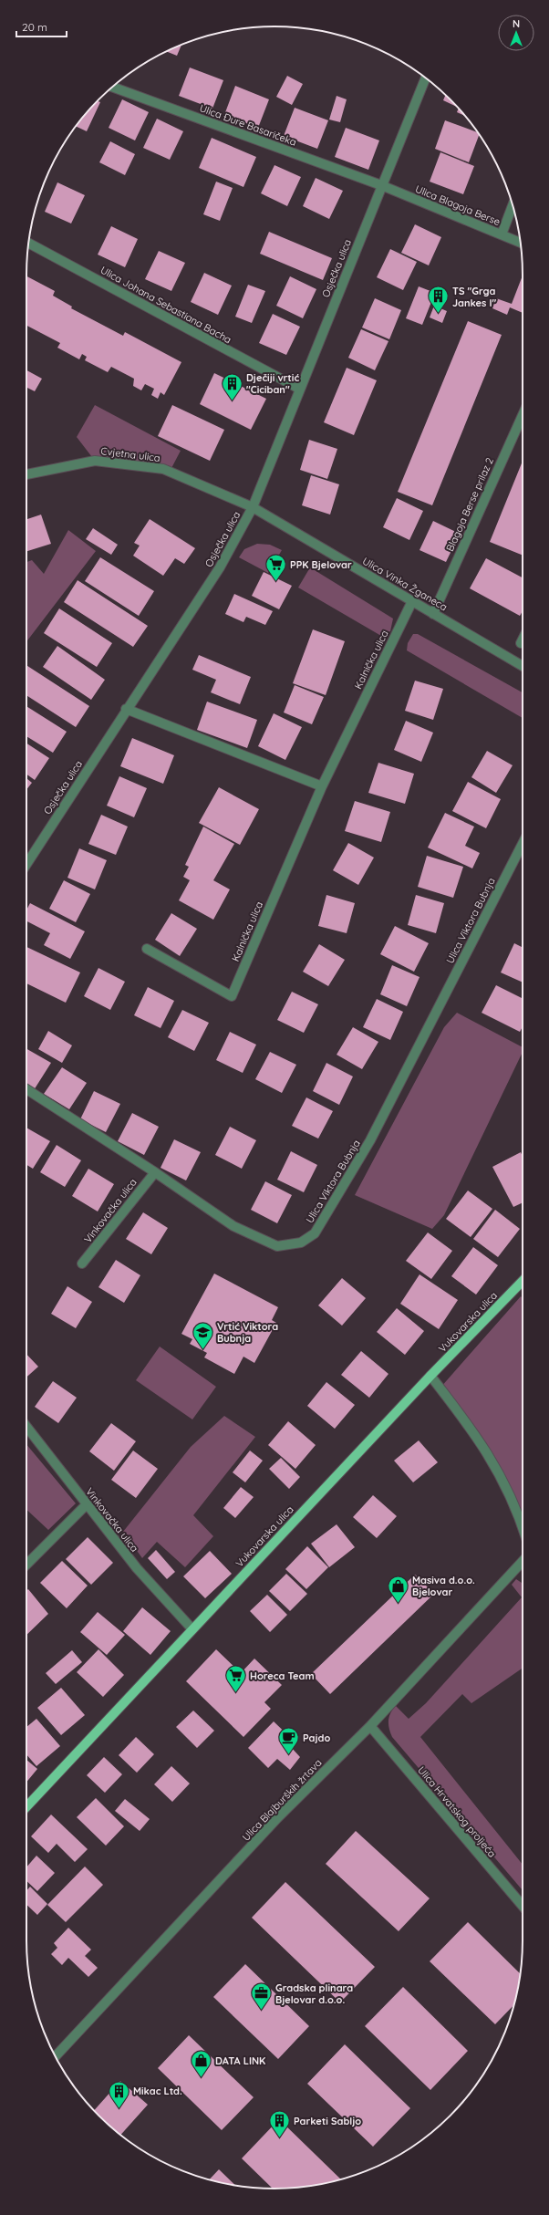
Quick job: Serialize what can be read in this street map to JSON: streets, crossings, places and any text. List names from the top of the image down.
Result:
{
  "streets": {
    "main road": ["Vukovarska ulica"],
    "street": [
      "Ulica Đure Basaričeka",
      "Ulica Blagoja Berse",
      "Osječka ulica",
      "Ulica Johana Sebastiana Bacha",
      "Cvjetna ulica",
      "Blagoja Berse prilaz 2",
      "Ulica Vinka Žganeca",
      "Kalnička ulica",
      "Ulica Viktora Bubnja",
      "Vinkovačka ulica",
      "Ulica Blajburških žrtava",
      "Ulica Hrvatskog proljeća"
    ]
  },
  "crossings": [
    ["Ulica Đure Basaričeka", "Ulica Blagoja Berse"],
    ["Ulica Đure Basaričeka", "Osječka ulica"],
    ["Ulica Blagoja Berse", "Osječka ulica"],
    ["Osječka ulica", "Ulica Johana Sebastiana Bacha"],
    ["Osječka ulica", "Cvjetna ulica"],
    ["Osječka ulica", "Ulica Vinka Žganeca"],
    ["Cvjetna ulica", "Ulica Vinka Žganeca"],
    ["Blagoja Berse prilaz 2", "Ulica Vinka Žganeca"],
    ["Ulica Vinka Žganeca", "Kalnička ulica"],
    ["Ulica Viktora Bubnja", "Vinkovačka ulica"],
    ["Vinkovačka ulica", "Vukovarska ulica"],
    ["Ulica Blajburških žrtava", "Ulica Hrvatskog proljeća"]
  ],
  "places": {
    "building": [
      "TS \"Grga Jankes I\"",
      "Dječiji vrtić \"Ciciban\"",
      "Mikac Ltd.",
      "Parketi Sabljo"
    ],
    "supermarket": ["PPK Bjelovar", "Horeca Team"],
    "school or university": ["Vrtić Viktora Bubnja"],
    "shop": ["Masiva d.o.o. Bjelovar", "DATA LINK"],
    "cafe": ["Pajdo"],
    "office": ["Gradska plinara Bjelovar d.o.o."]
  },
  "scale_bar": "20 m",
  "north": "top"
}
